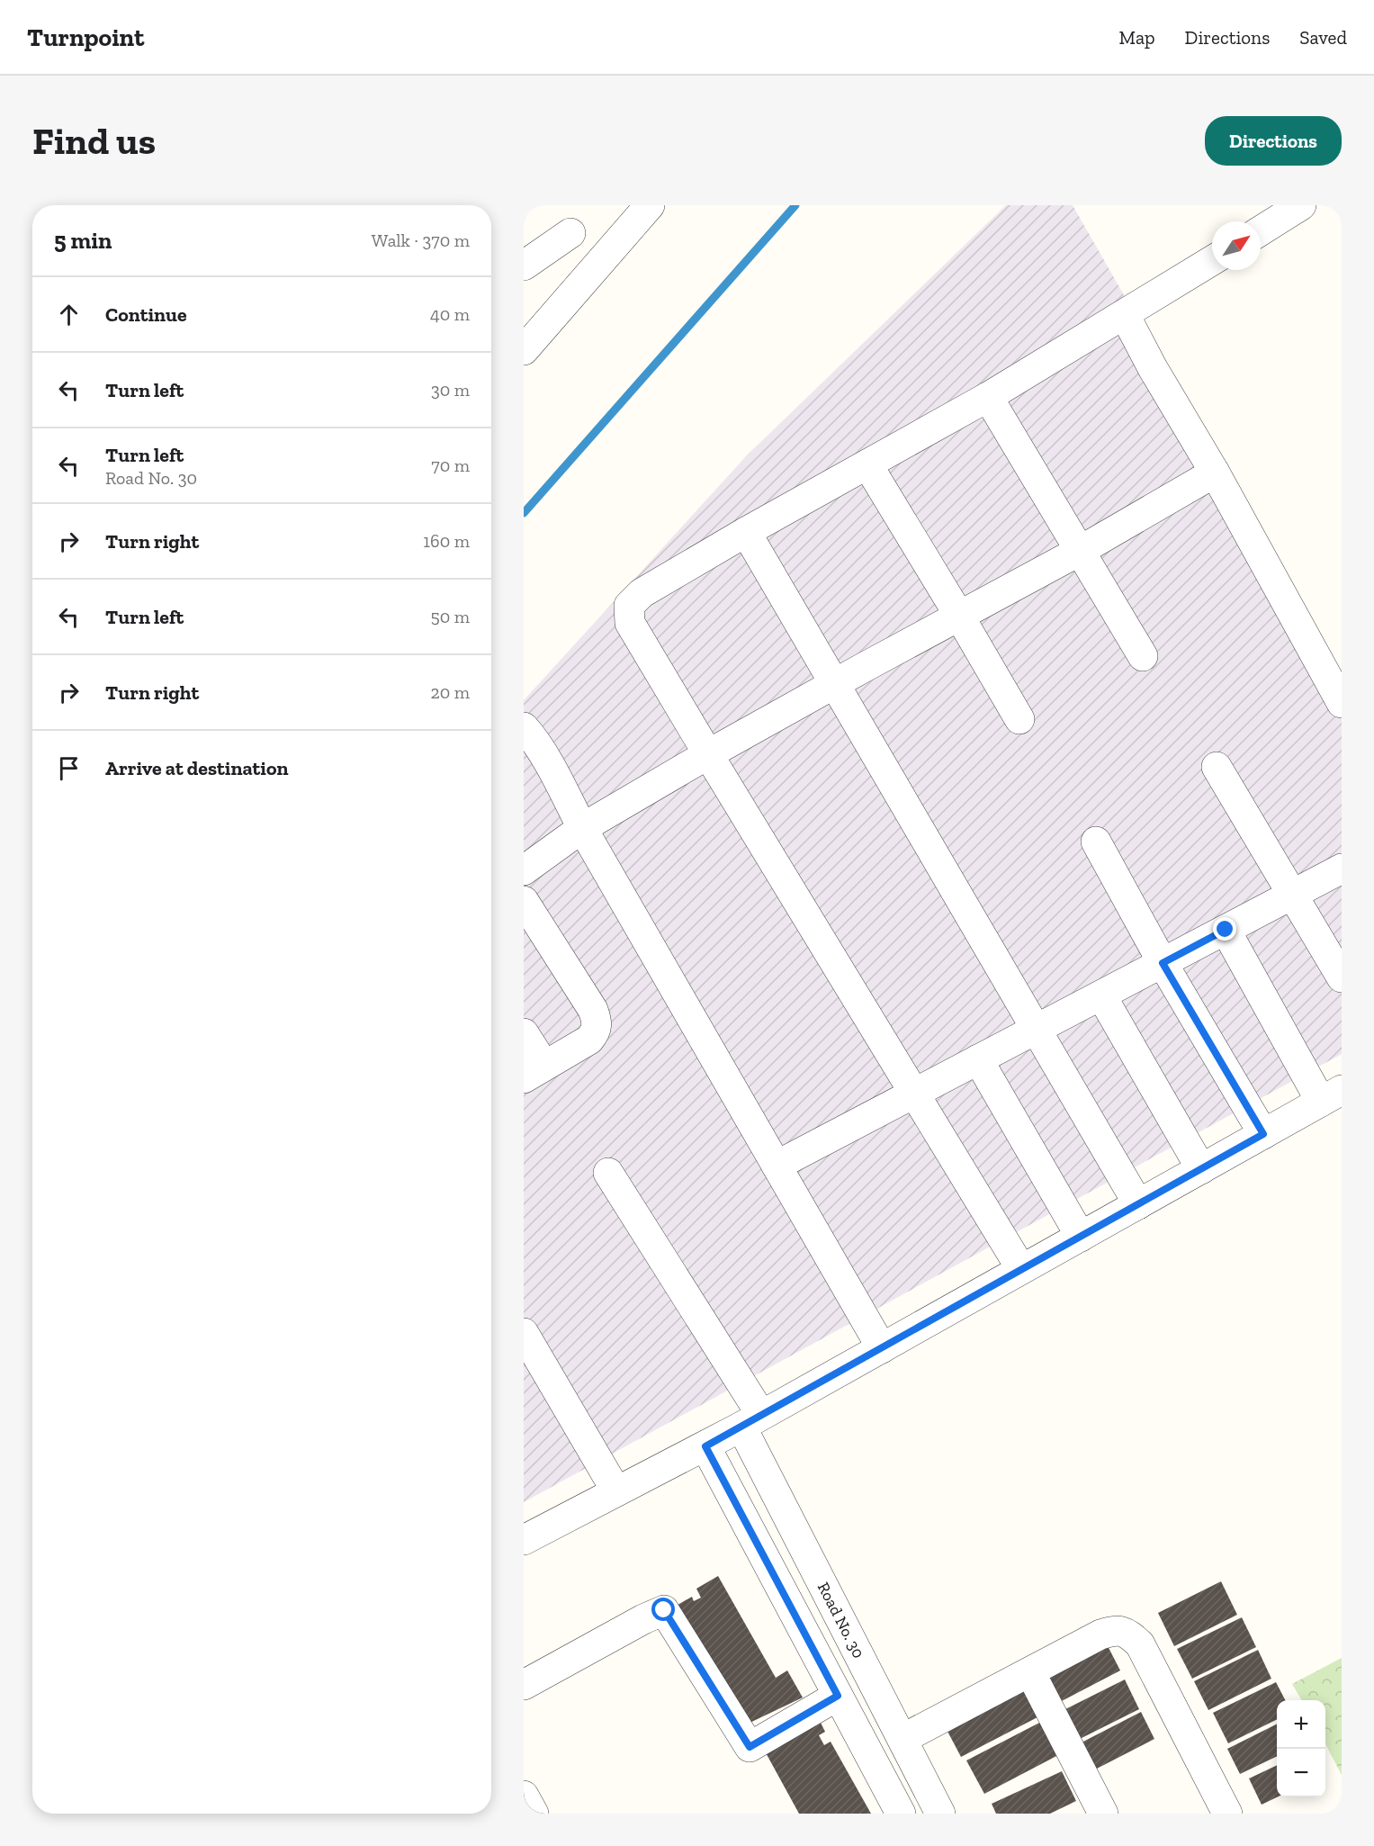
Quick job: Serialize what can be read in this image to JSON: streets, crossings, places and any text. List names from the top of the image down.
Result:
{
  "streets": {
    "street": ["Road No. 30"]
  },
  "north": "top right",
  "page": {
    "header": "Turnpoint",
    "nav": ["Map", "Directions", "Saved"],
    "buttons": "Directions",
    "title": "Find us",
    "heading": ["5 min", "Walk · 370 m"],
    "list": [
      ["Continue", "40 m"],
      ["Turn left", "30 m"],
      ["Turn left", "Road No. 30", "70 m"],
      ["Turn right", "160 m"],
      ["Turn left", "50 m"],
      ["Turn right", "20 m"],
      "Arrive at destination"
    ],
    "map_buttons": ["+", "−"]
  }
}
